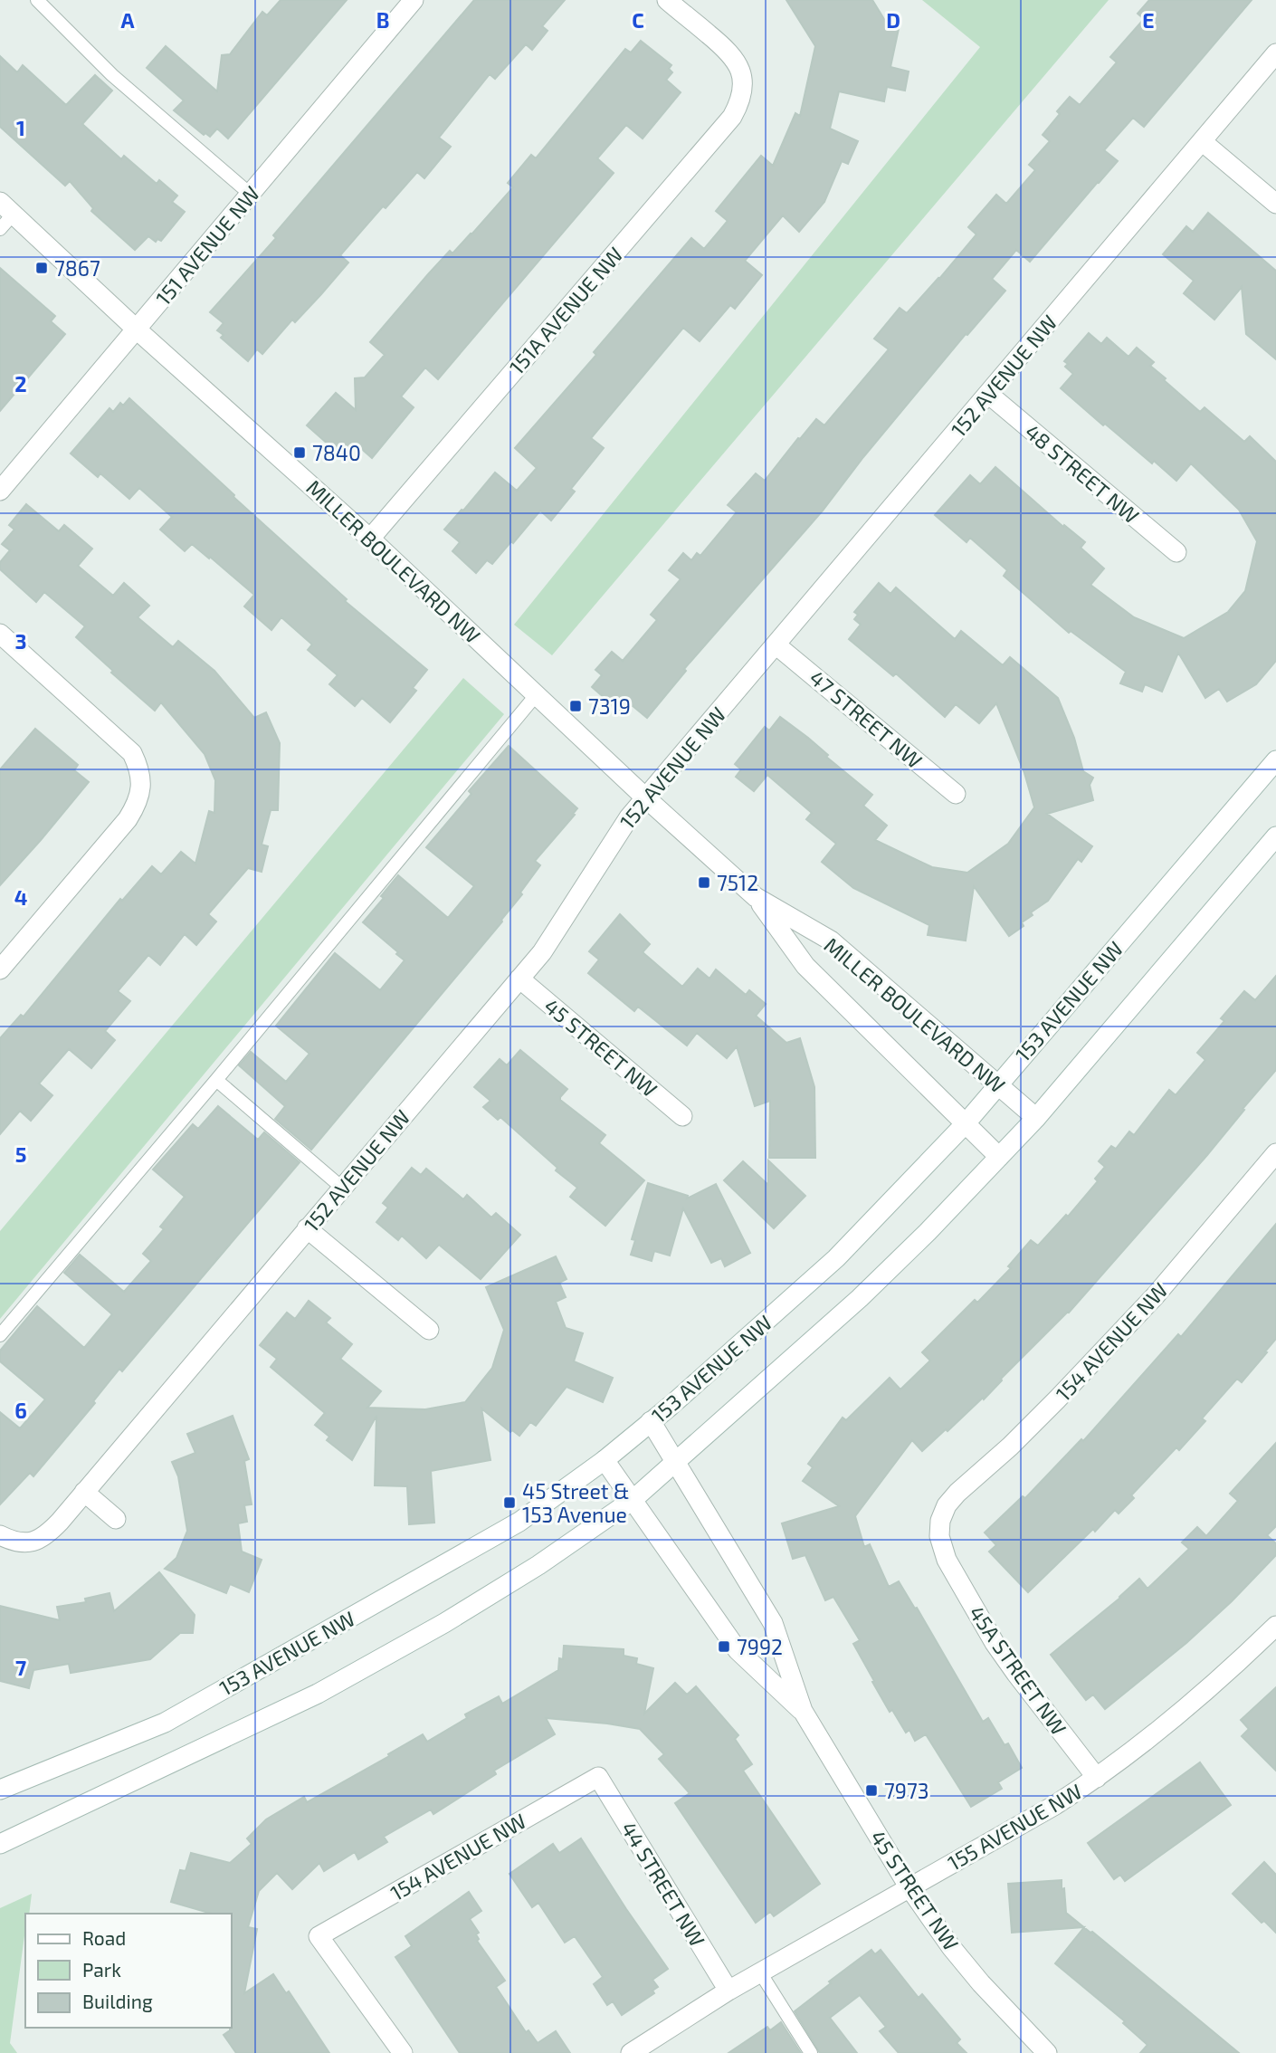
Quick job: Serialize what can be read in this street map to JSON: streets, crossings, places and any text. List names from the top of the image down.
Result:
{
  "streets": {
    "street": [
      "151 AVENUE NW",
      "151A AVENUE NW",
      "152 AVENUE NW",
      "48 STREET NW",
      "MILLER BOULEVARD NW",
      "47 STREET NW",
      "153 AVENUE NW",
      "45 STREET NW",
      "154 AVENUE NW",
      "45A STREET NW",
      "155 AVENUE NW",
      "44 STREET NW"
    ]
  },
  "crossings": [
    ["151 AVENUE NW", "MILLER BOULEVARD NW"],
    ["151A AVENUE NW", "MILLER BOULEVARD NW"],
    ["152 AVENUE NW", "48 STREET NW"],
    ["152 AVENUE NW", "MILLER BOULEVARD NW"],
    ["152 AVENUE NW", "47 STREET NW"],
    ["152 AVENUE NW", "45 STREET NW"],
    ["MILLER BOULEVARD NW", "153 AVENUE NW"],
    ["153 AVENUE NW", "45 STREET NW"],
    ["45 STREET NW", "155 AVENUE NW"],
    ["154 AVENUE NW", "45A STREET NW"],
    ["154 AVENUE NW", "44 STREET NW"],
    ["45A STREET NW", "155 AVENUE NW"],
    ["155 AVENUE NW", "44 STREET NW"]
  ],
  "places": {
    "transit": [
      "7867",
      "7840",
      "7319",
      "7512",
      "45 Street & 153 Avenue",
      "7992",
      "7973"
    ]
  },
  "legend": ["Road", "Park", "Building"],
  "grid": {
    "columns": [
      "A",
      "B",
      "C",
      "D",
      "E"
    ],
    "rows": [
      "1",
      "2",
      "3",
      "4",
      "5",
      "6",
      "7"
    ]
  }
}
